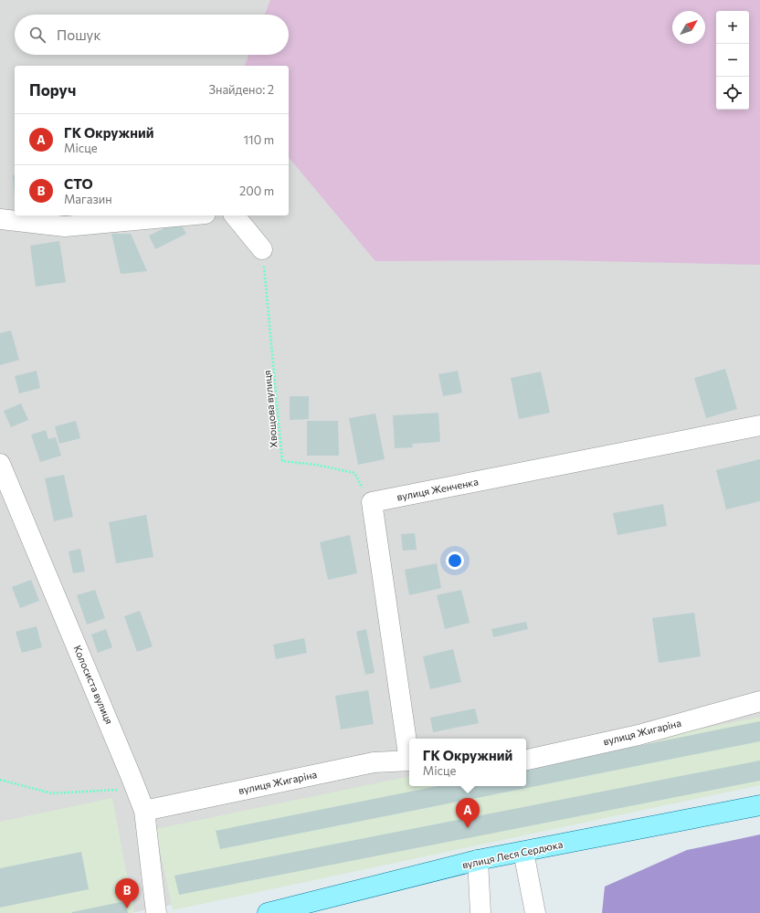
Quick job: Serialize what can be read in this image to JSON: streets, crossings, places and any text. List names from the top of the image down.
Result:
{
  "streets": {
    "main road": ["вулиця Леся Сердюка"],
    "street": ["вулиця Женченка", "Колосиста вулиця", "вулиця Жигаріна"],
    "path": ["Хвощова вулиця"]
  },
  "crossings": [
    ["Хвощова вулиця", "вулиця Женченка"],
    ["Колосиста вулиця", "вулиця Жигаріна"]
  ],
  "north": "top right",
  "page": {
    "map_buttons": ["+", "−"],
    "search": "Пошук",
    "heading": ["Поруч", "Знайдено: 2"],
    "list": [
      {
        "mark": "A",
        "name": "ГК Окружний",
        "note": "Місце",
        "value": "110 m"
      },
      {
        "mark": "B",
        "name": "СТО",
        "note": "Магазин",
        "value": "200 m"
      }
    ],
    "popup": ["ГК Окружний", "Місце"],
    "pins": ["A", "B"]
  }
}
